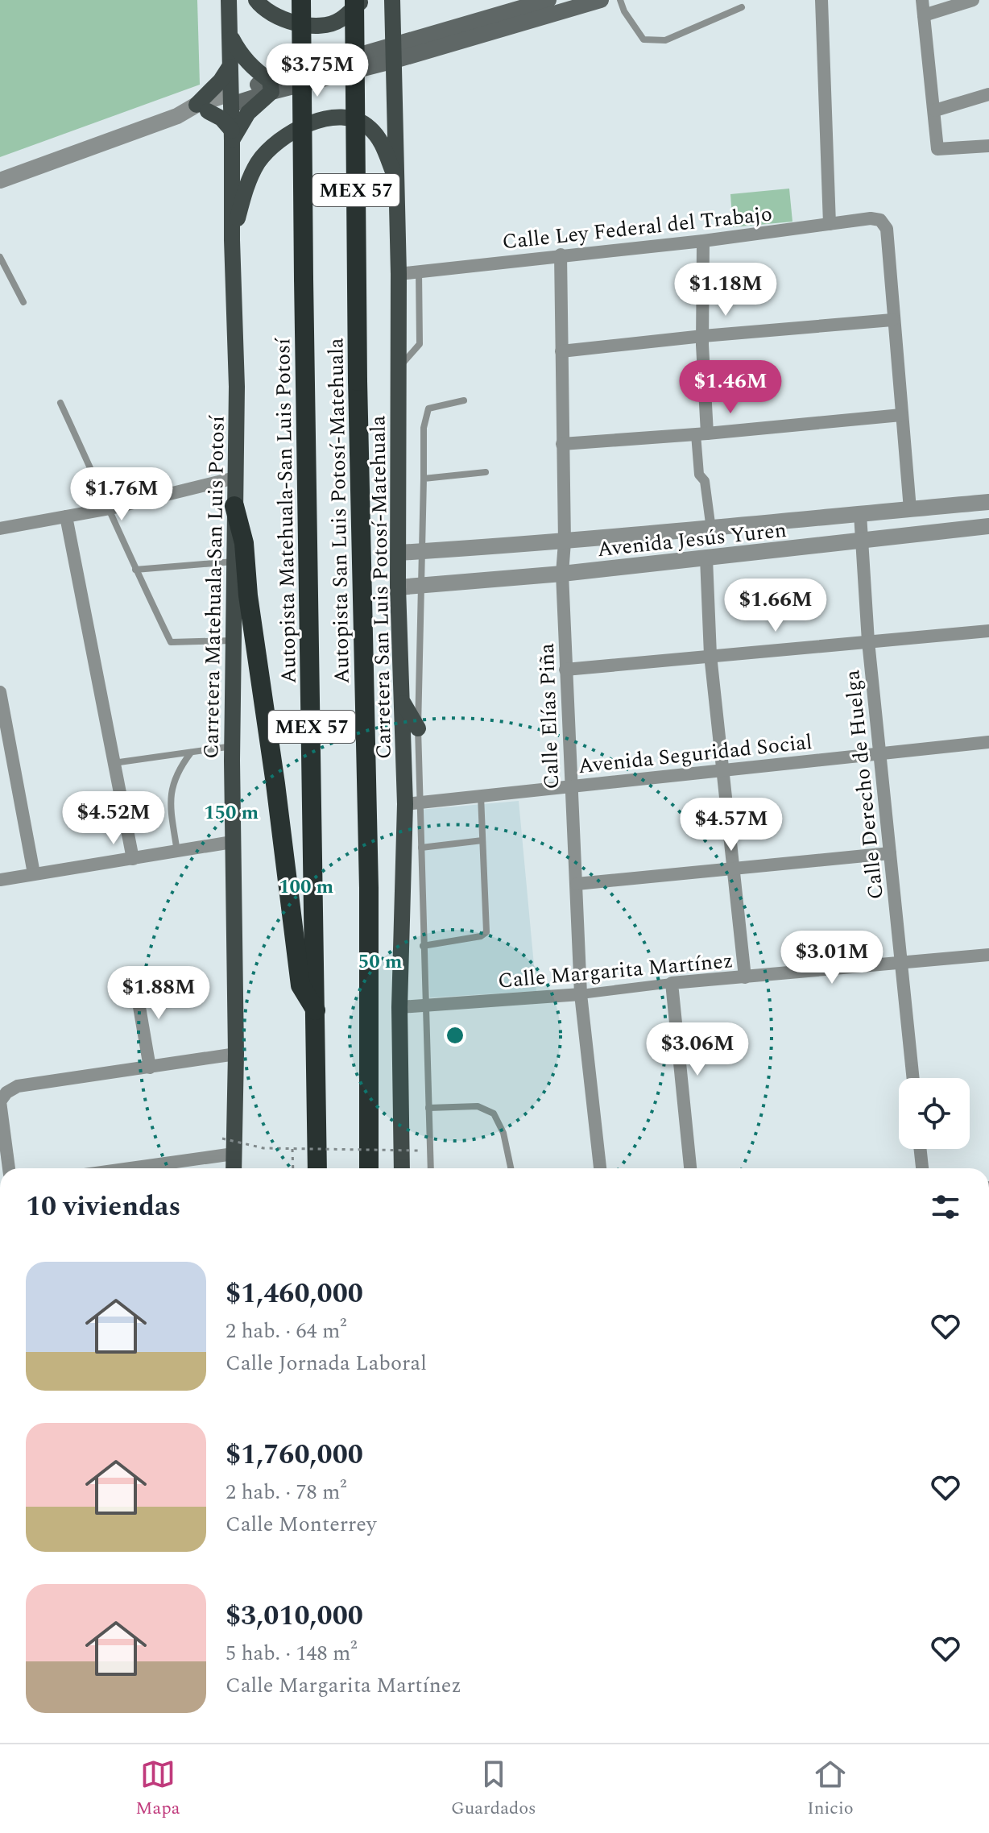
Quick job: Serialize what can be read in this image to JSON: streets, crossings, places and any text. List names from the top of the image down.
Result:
{
  "streets": {
    "highway": ["MEX 57", "Autopista Matehuala-San Luis Potosí", "Autopista San Luis Potosí-Matehuala"],
    "main road": ["Carretera Matehuala-San Luis Potosí", "Carretera San Luis Potosí-Matehuala"],
    "street": [
      "Calle Ley Federal del Trabajo",
      "Avenida Jesús Yuren",
      "Calle Elías Piña",
      "Avenida Seguridad Social",
      "Calle Derecho de Huelga",
      "Calle Margarita Martínez"
    ]
  },
  "crossings": [
    ["Calle Ley Federal del Trabajo", "Carretera San Luis Potosí-Matehuala"],
    ["Calle Ley Federal del Trabajo", "Calle Elías Piña"],
    ["Avenida Jesús Yuren", "Carretera San Luis Potosí-Matehuala"],
    ["Avenida Jesús Yuren", "Calle Elías Piña"],
    ["Avenida Jesús Yuren", "Calle Derecho de Huelga"],
    ["Carretera San Luis Potosí-Matehuala", "Avenida Seguridad Social"],
    ["Carretera San Luis Potosí-Matehuala", "Calle Margarita Martínez"],
    ["Calle Elías Piña", "Avenida Seguridad Social"],
    ["Calle Elías Piña", "Calle Margarita Martínez"],
    ["Avenida Seguridad Social", "Calle Derecho de Huelga"],
    ["Calle Derecho de Huelga", "Calle Margarita Martínez"]
  ],
  "page": {
    "price": [
      "$3.75M",
      "$1.18M",
      "$1.46M",
      "$1.76M",
      "$1.66M",
      "$4.52M",
      "$4.57M",
      "$3.01M",
      "$1.88M",
      "$3.06M"
    ],
    "heading": "10 viviendas",
    "list": [
      {
        "name": "$1,460,000",
        "note": "2 hab. · 64 m² · Calle Jornada Laboral"
      },
      {
        "name": "$1,760,000",
        "note": "2 hab. · 78 m² · Calle Monterrey"
      },
      {
        "name": "$3,010,000",
        "note": "5 hab. · 148 m² · Calle Margarita Martínez"
      }
    ],
    "tabs": ["Mapa", "Guardados", "Inicio"]
  },
  "rings": ["150 m", "100 m", "50 m"]
}
